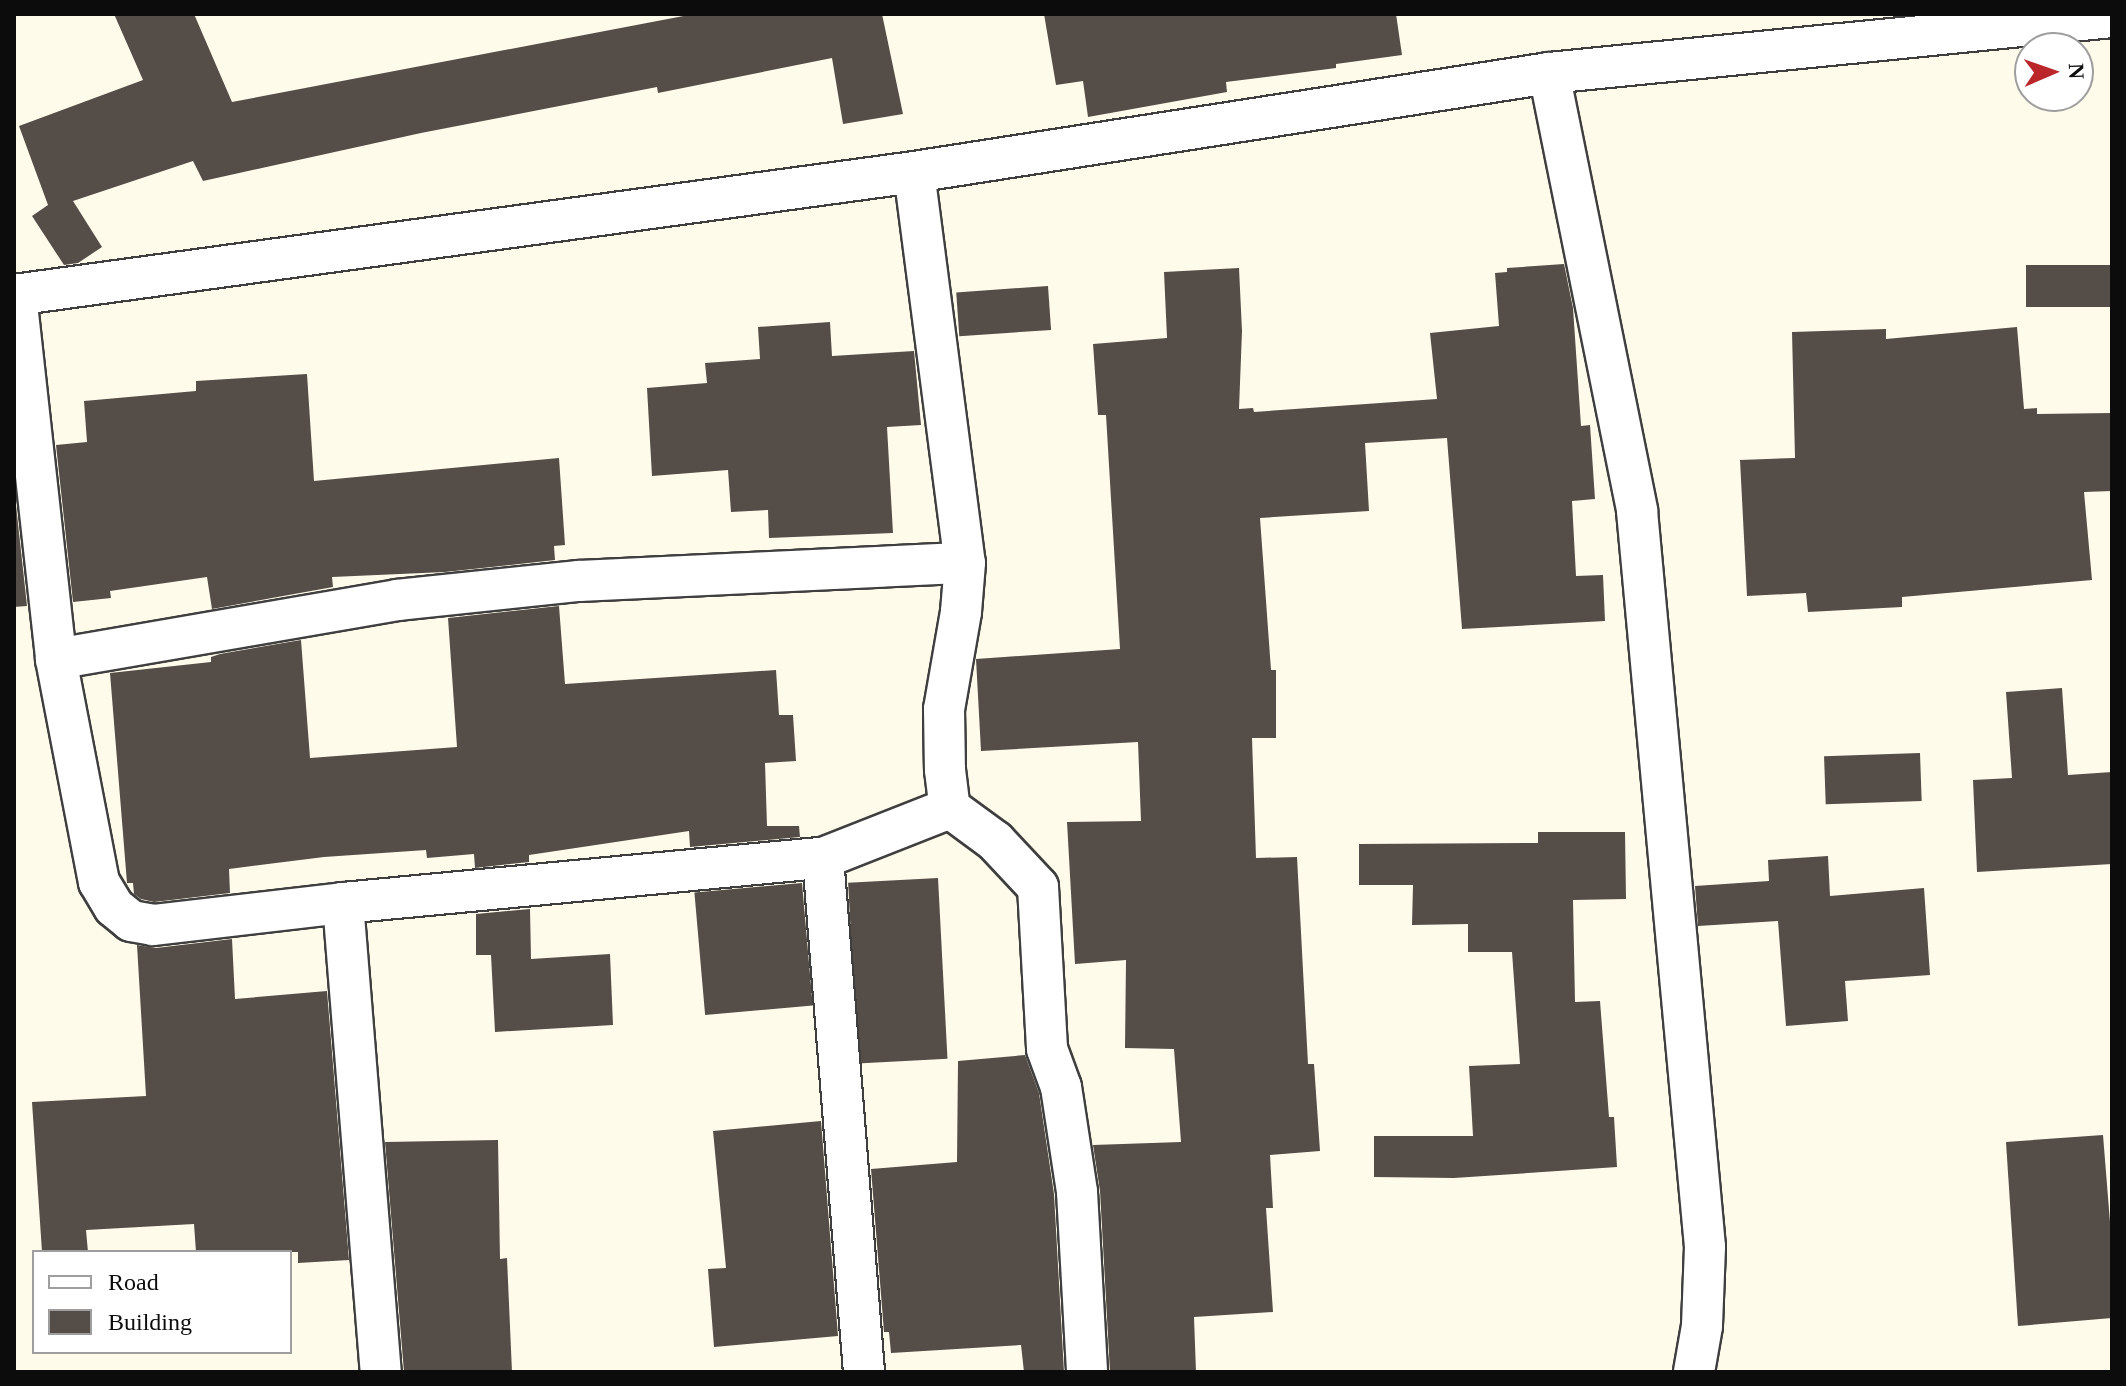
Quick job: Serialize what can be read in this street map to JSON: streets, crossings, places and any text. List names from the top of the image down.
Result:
{
  "legend": ["Road", "Building"],
  "north": "right"
}
